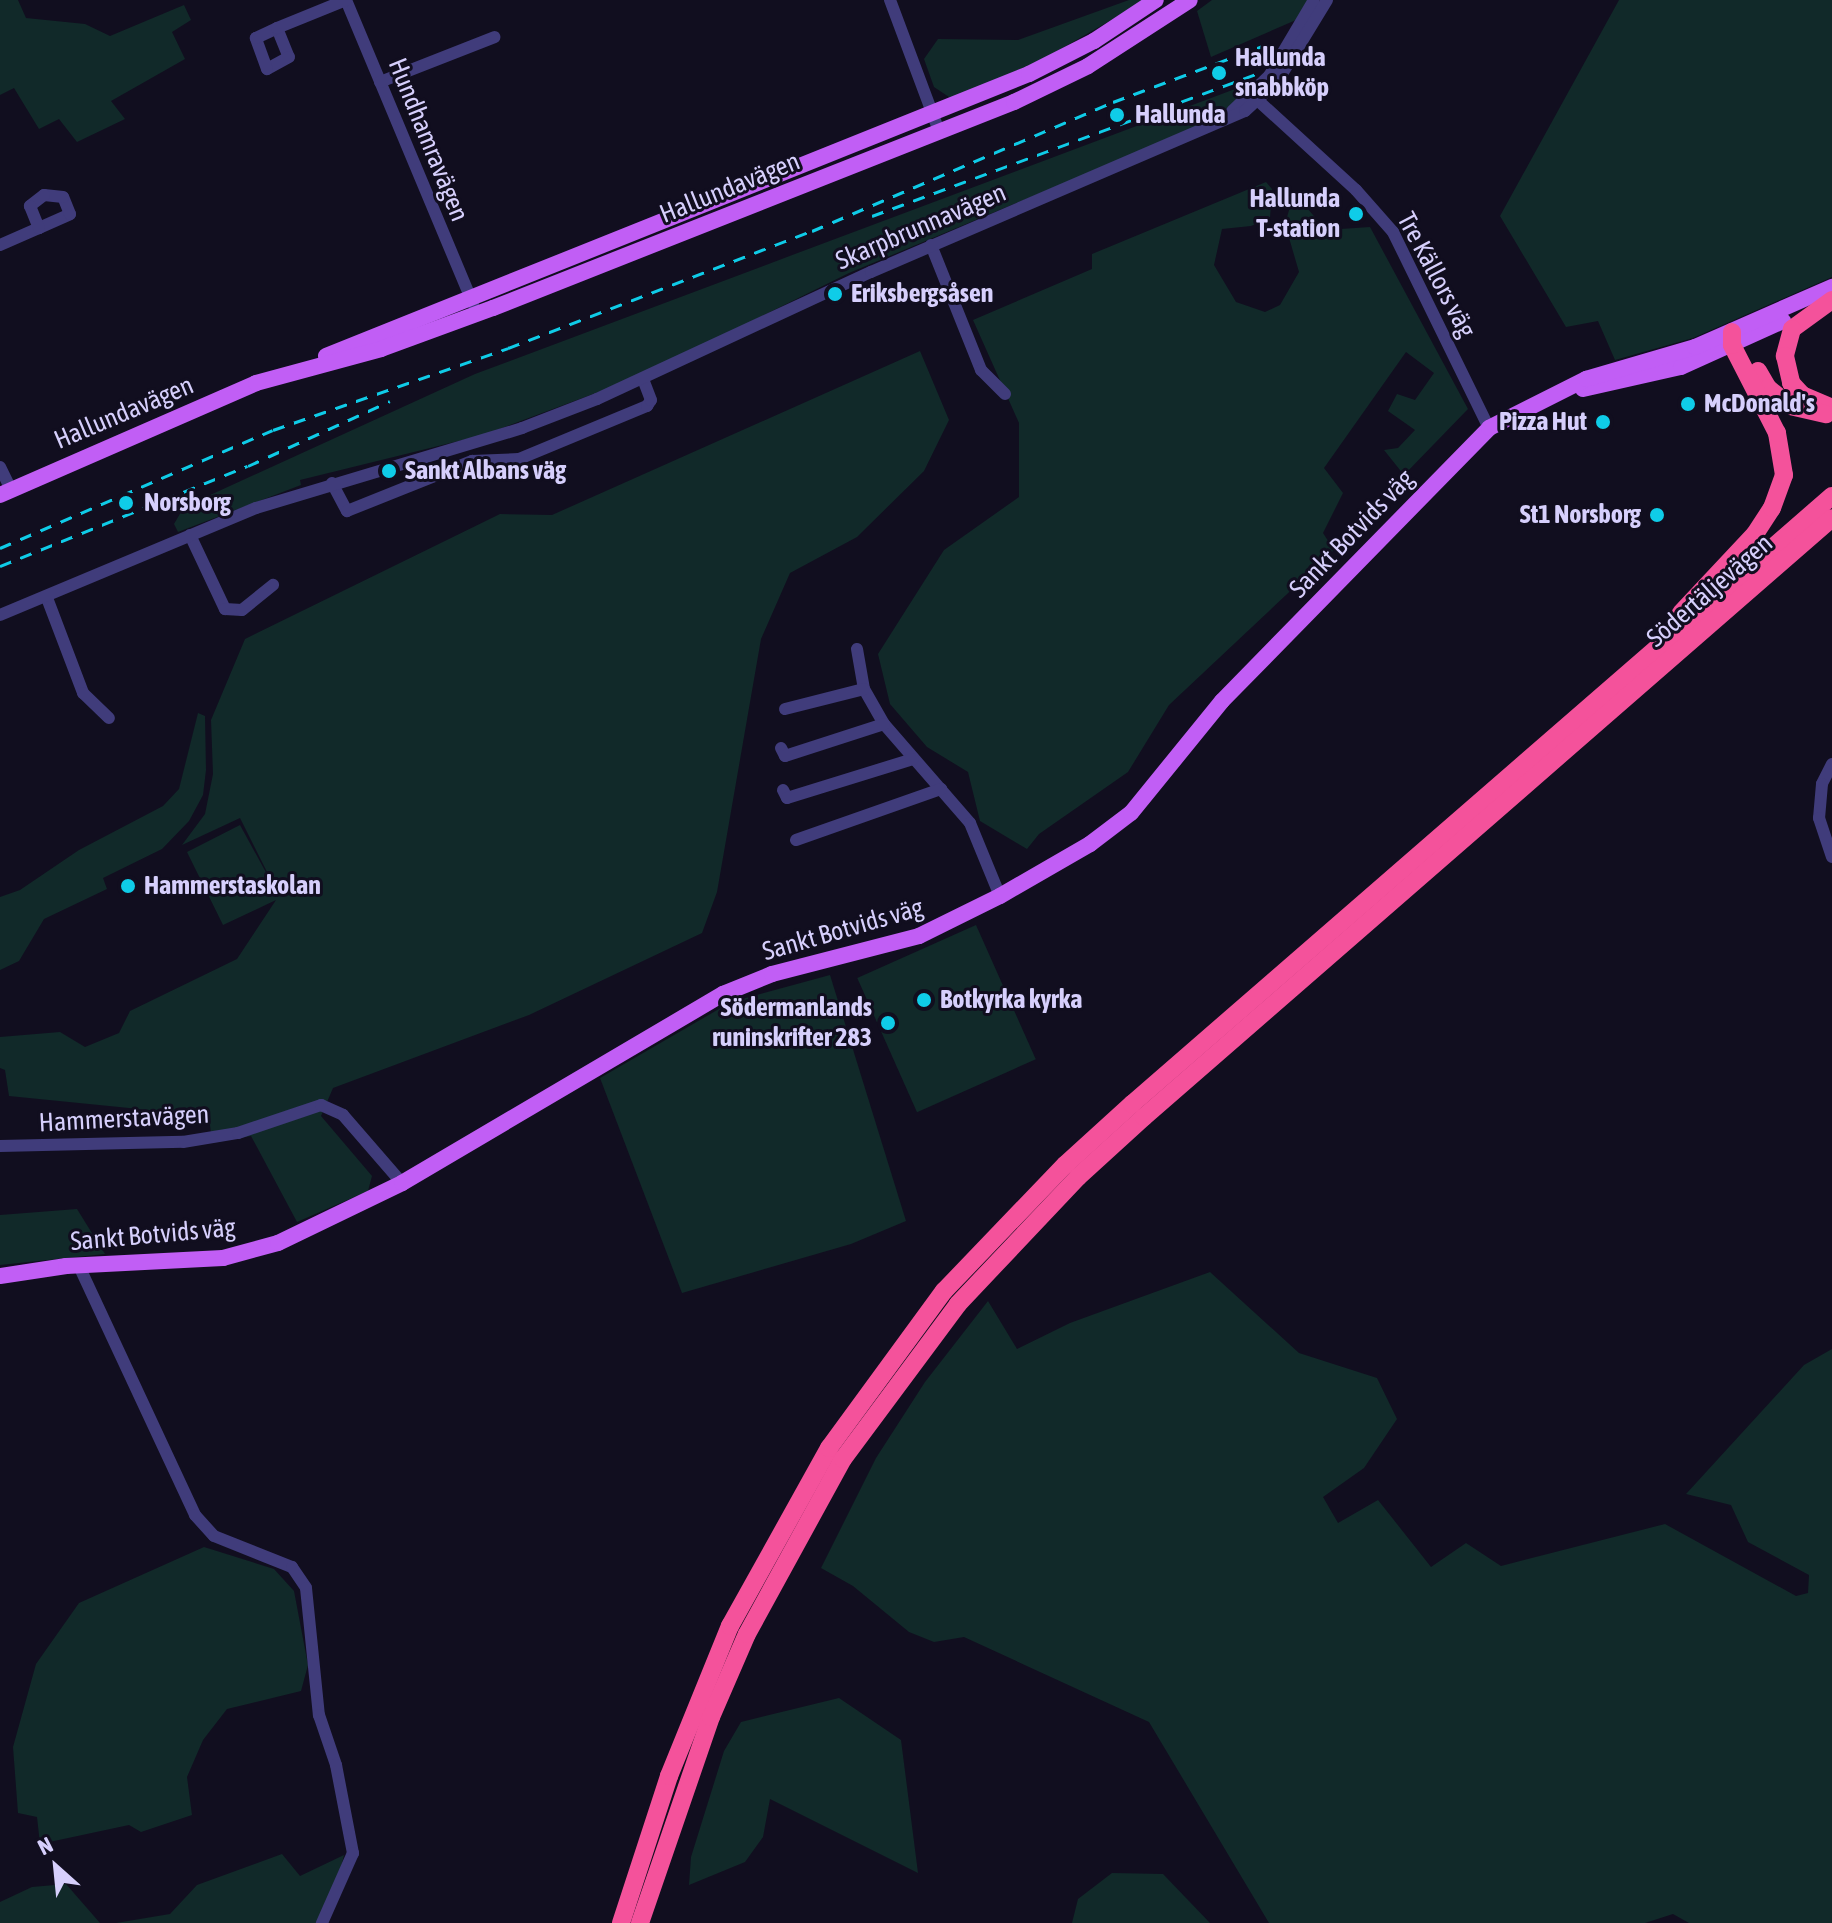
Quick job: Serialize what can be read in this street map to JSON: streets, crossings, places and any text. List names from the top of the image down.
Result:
{
  "streets": {
    "highway": ["Södertäljevägen"],
    "main road": ["Hallundavägen", "Sankt Botvids väg"],
    "street": [
      "Hundhamravägen",
      "Skarpbrunnavägen",
      "Tre Källors väg",
      "Hammerstavägen"
    ]
  },
  "crossings": [
    ["Hundhamravägen", "Hallundavägen"],
    ["Skarpbrunnavägen", "Tre Källors väg"],
    ["Tre Källors väg", "Sankt Botvids väg"],
    ["Sankt Botvids väg", "Hammerstavägen"]
  ],
  "places": [
    "Hallunda snabbköp",
    "Hallunda",
    "Hallunda T-station",
    "Eriksbergsåsen",
    "McDonald's",
    "Pizza Hut",
    "Sankt Albans väg",
    "Norsborg",
    "St1 Norsborg",
    "Hammerstaskolan",
    "Botkyrka kyrka",
    "Södermanlands runinskrifter 283"
  ],
  "north": "top left"
}
